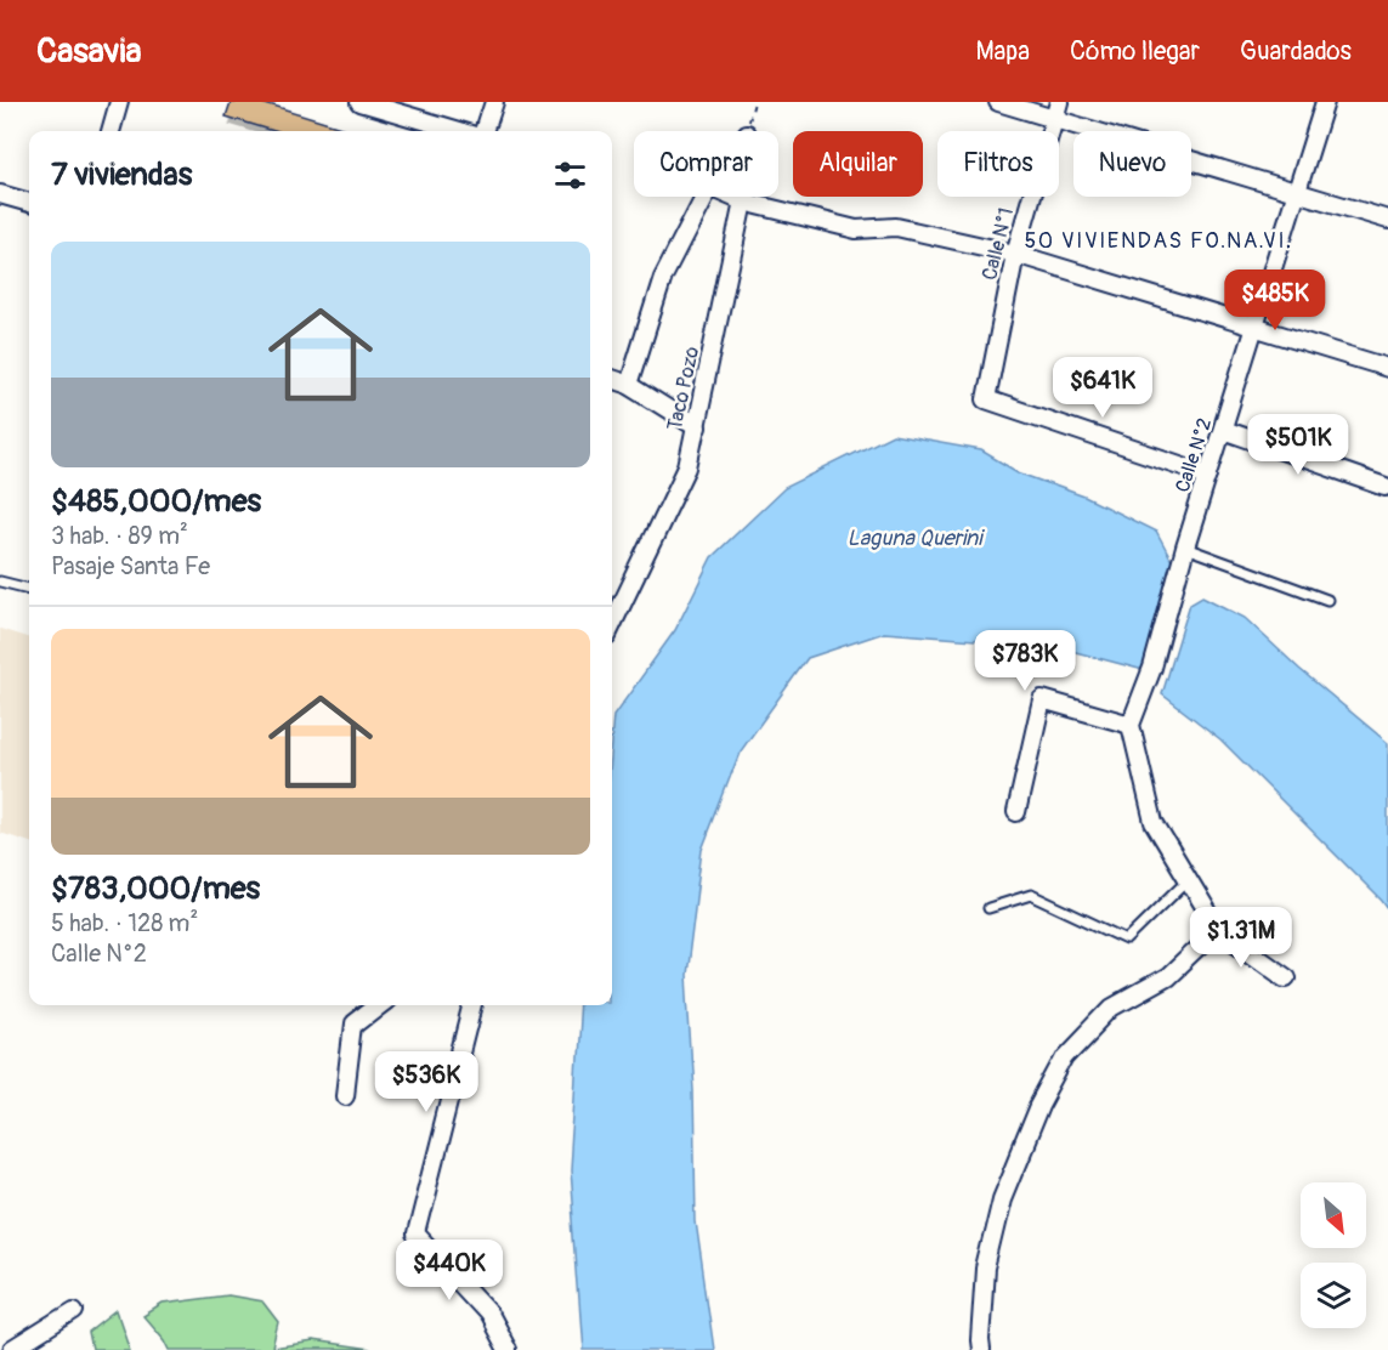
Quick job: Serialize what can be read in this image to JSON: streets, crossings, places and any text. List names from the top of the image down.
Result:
{
  "streets": {
    "street": ["Calle N°1", "Taco Pozo", "Calle N°2"]
  },
  "crossings": [
    ["Calle N°1", "Calle N°2"]
  ],
  "districts": ["50 VIVIENDAS FO.NA.VI."],
  "water": ["Laguna Querini"],
  "north": "bottom right",
  "page": {
    "header": "Casavia",
    "nav": ["Mapa", "Cómo llegar", "Guardados"],
    "chip": [
      "Comprar",
      "Alquilar",
      "Filtros",
      "Nuevo"
    ],
    "heading": "7 viviendas",
    "list": [
      {
        "name": "$485,000/mes",
        "note": "3 hab. · 89 m² · Pasaje Santa Fe"
      },
      {
        "name": "$783,000/mes",
        "note": "5 hab. · 128 m² · Calle N°2"
      }
    ],
    "price": [
      "$485K",
      "$641K",
      "$501K",
      "$783K",
      "$1.31M",
      "$536K",
      "$440K"
    ]
  }
}
